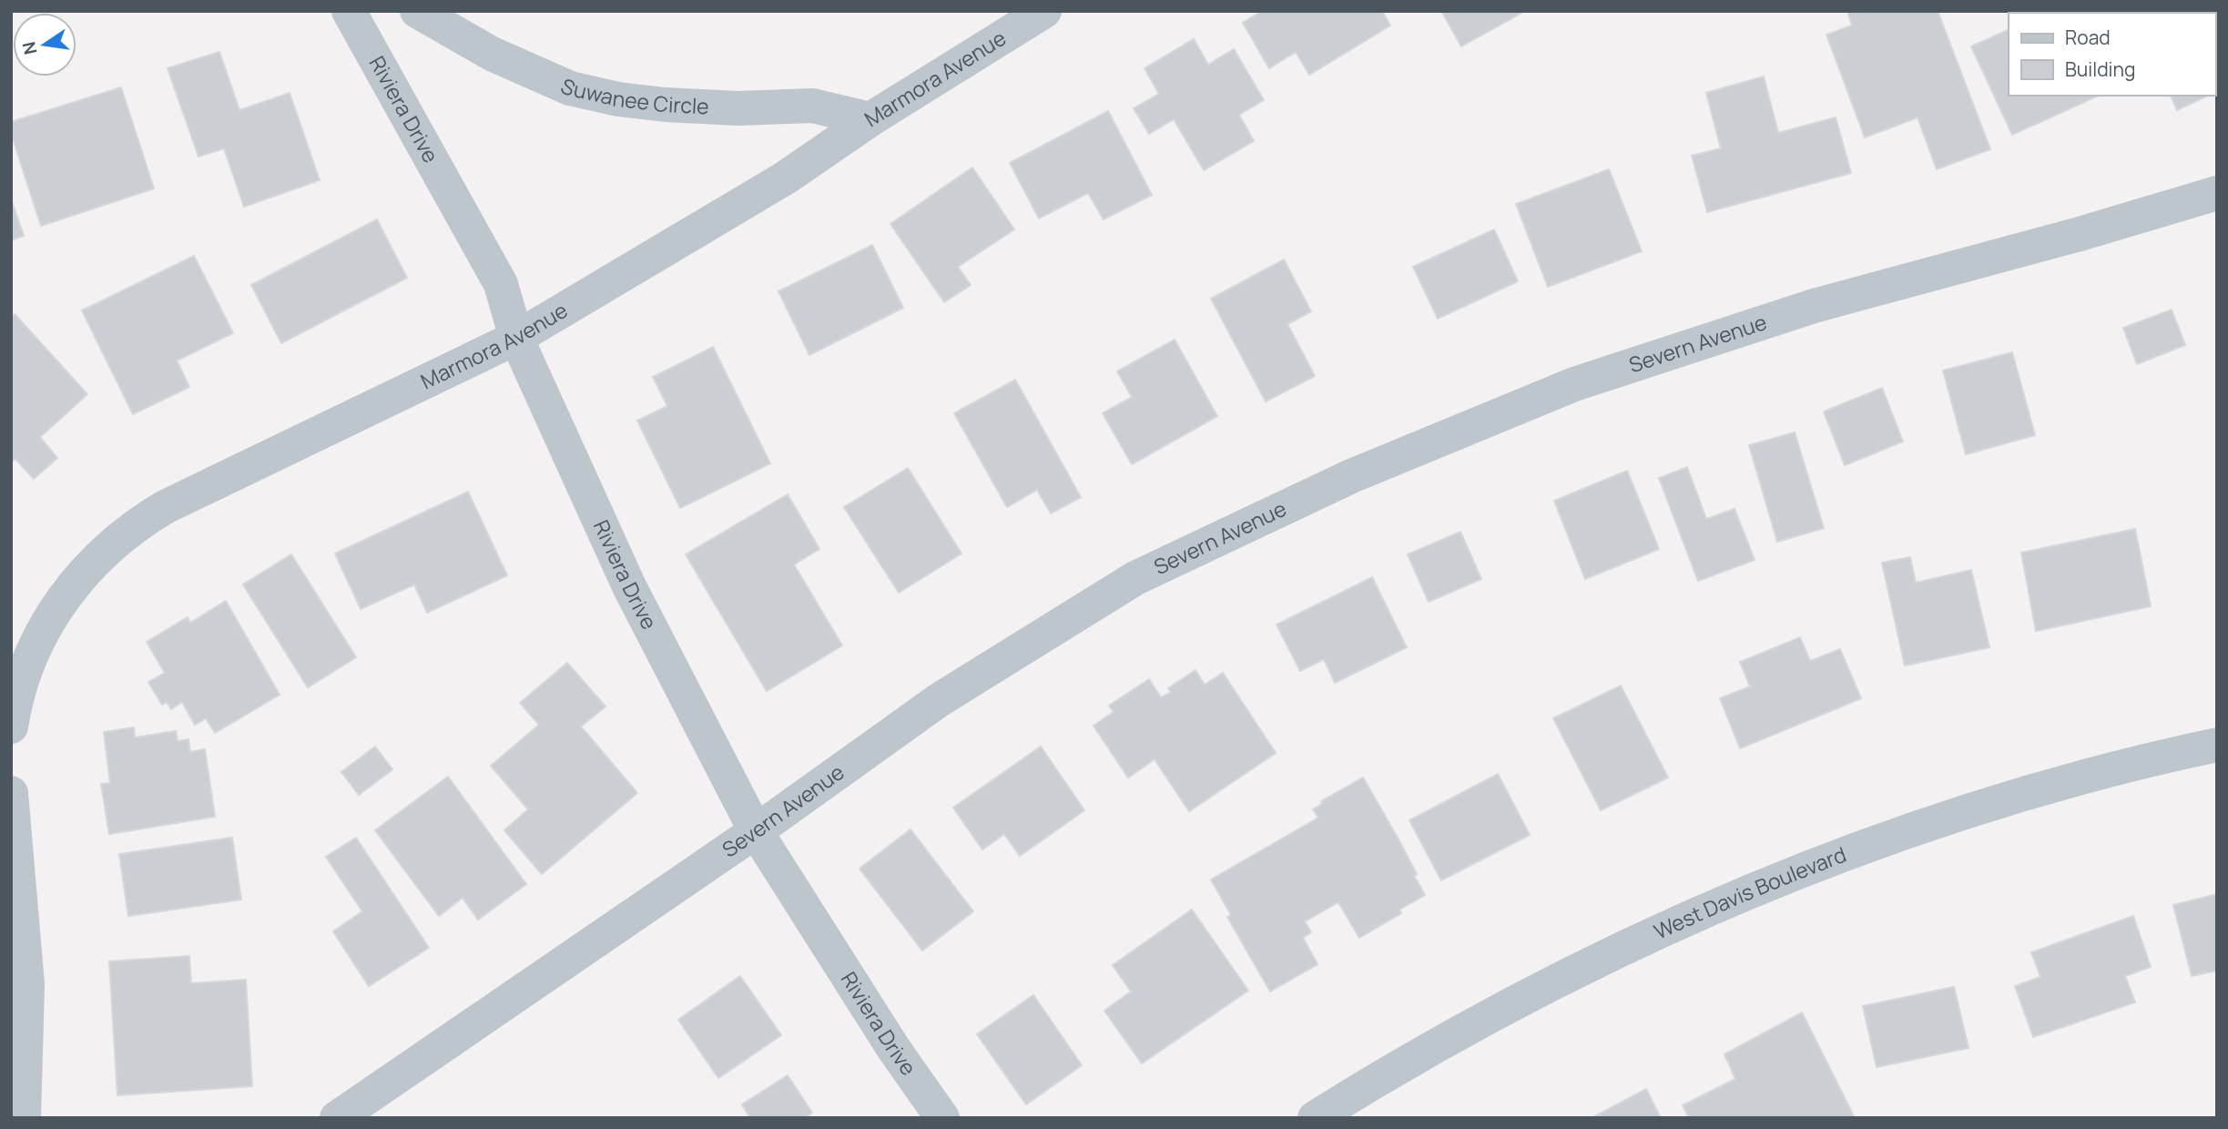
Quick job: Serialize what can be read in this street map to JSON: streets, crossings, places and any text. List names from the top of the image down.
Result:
{
  "streets": {
    "street": [
      "Marmora Avenue",
      "Suwanee Circle",
      "Riviera Drive",
      "Severn Avenue",
      "West Davis Boulevard"
    ]
  },
  "crossings": [
    ["Marmora Avenue", "Suwanee Circle"],
    ["Marmora Avenue", "Riviera Drive"],
    ["Riviera Drive", "Severn Avenue"]
  ],
  "legend": ["Road", "Building"],
  "north": "left"
}
